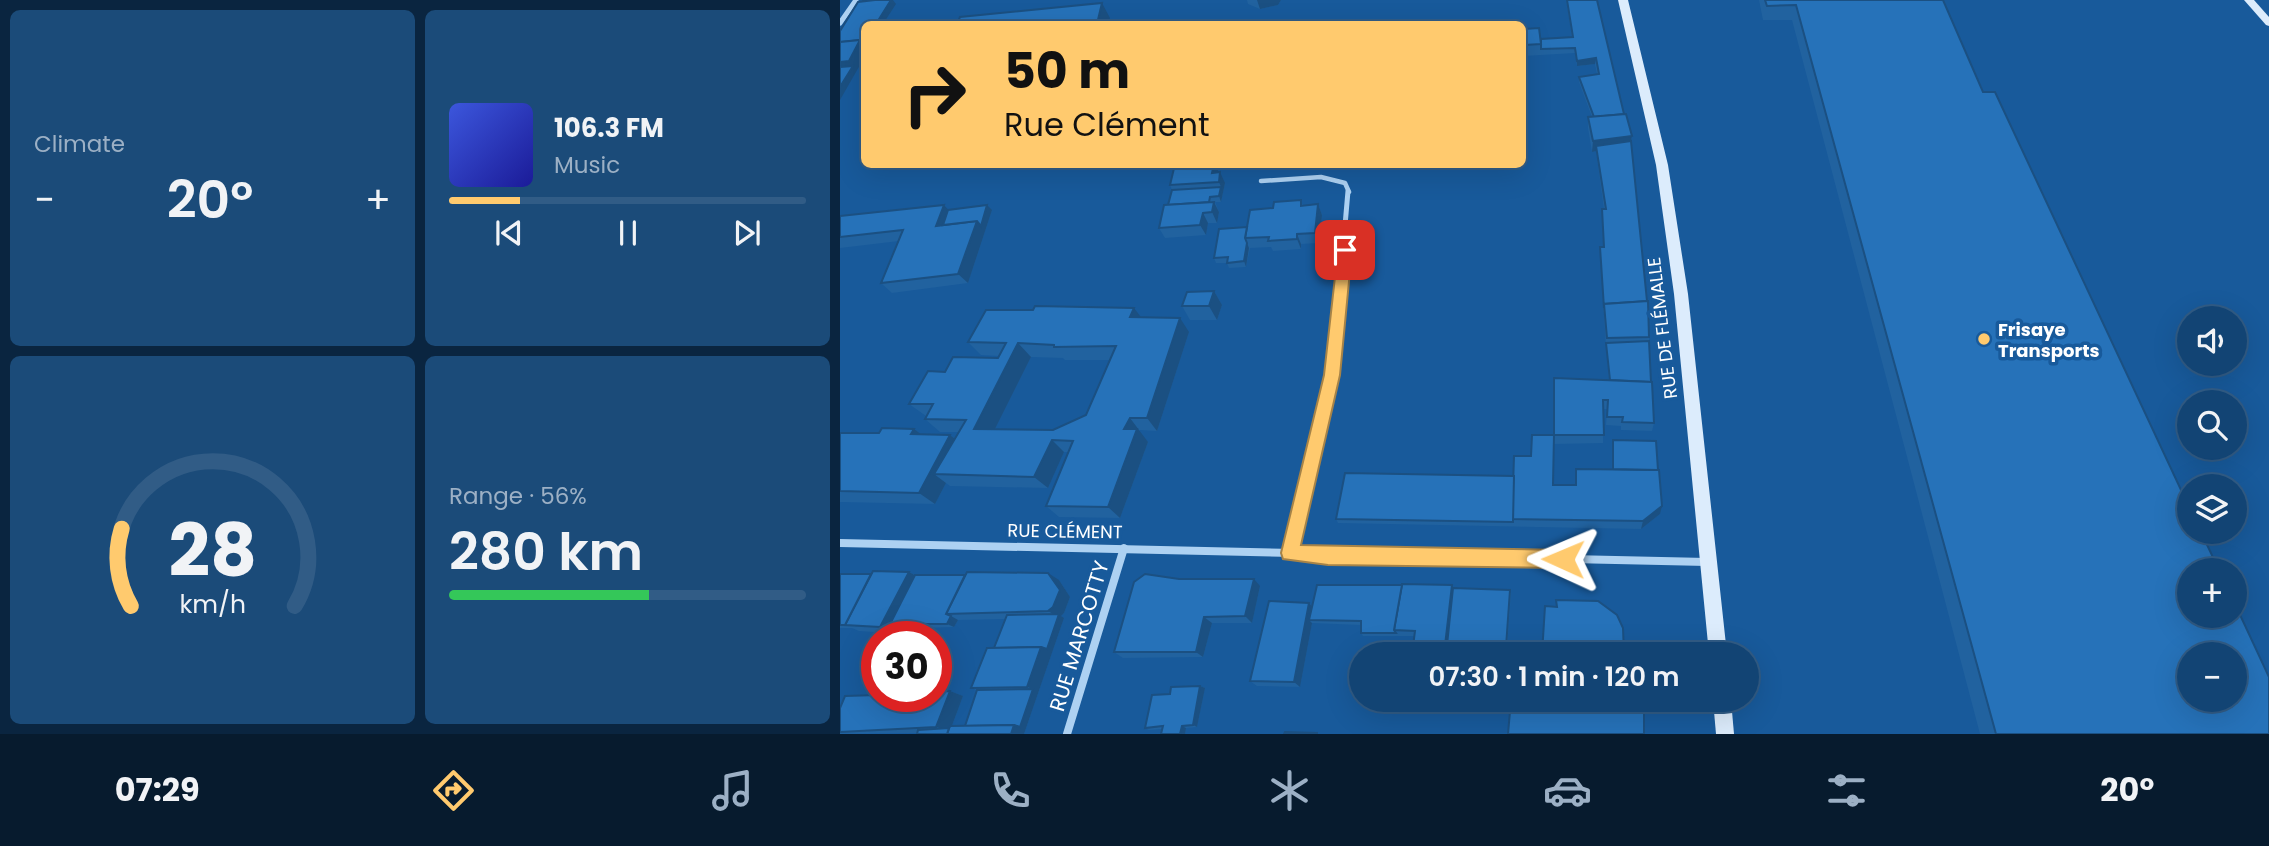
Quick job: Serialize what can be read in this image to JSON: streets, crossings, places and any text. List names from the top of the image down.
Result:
{
  "streets": {
    "street": ["RUE DE FLÉMALLE", "RUE CLÉMENT", "RUE MARCOTTY"]
  },
  "crossings": [
    ["RUE DE FLÉMALLE", "RUE CLÉMENT"],
    ["RUE CLÉMENT", "RUE MARCOTTY"]
  ],
  "places": ["Frisaye Transports"],
  "page": {
    "tile": [
      "Climate",
      ["Range · 56%", "280 km"]
    ],
    "turn": ["50 m", "Rue Clément"],
    "song": ["106.3 FM", "Music"],
    "heat": ["−", "20°", "+"],
    "map_buttons": ["+", "−"],
    "limit": "30",
    "trip": "07:30 · 1 min · 120 m",
    "tabs": ["07:29", "20°"],
    "gauge": ["28", "km/h"]
  }
}
